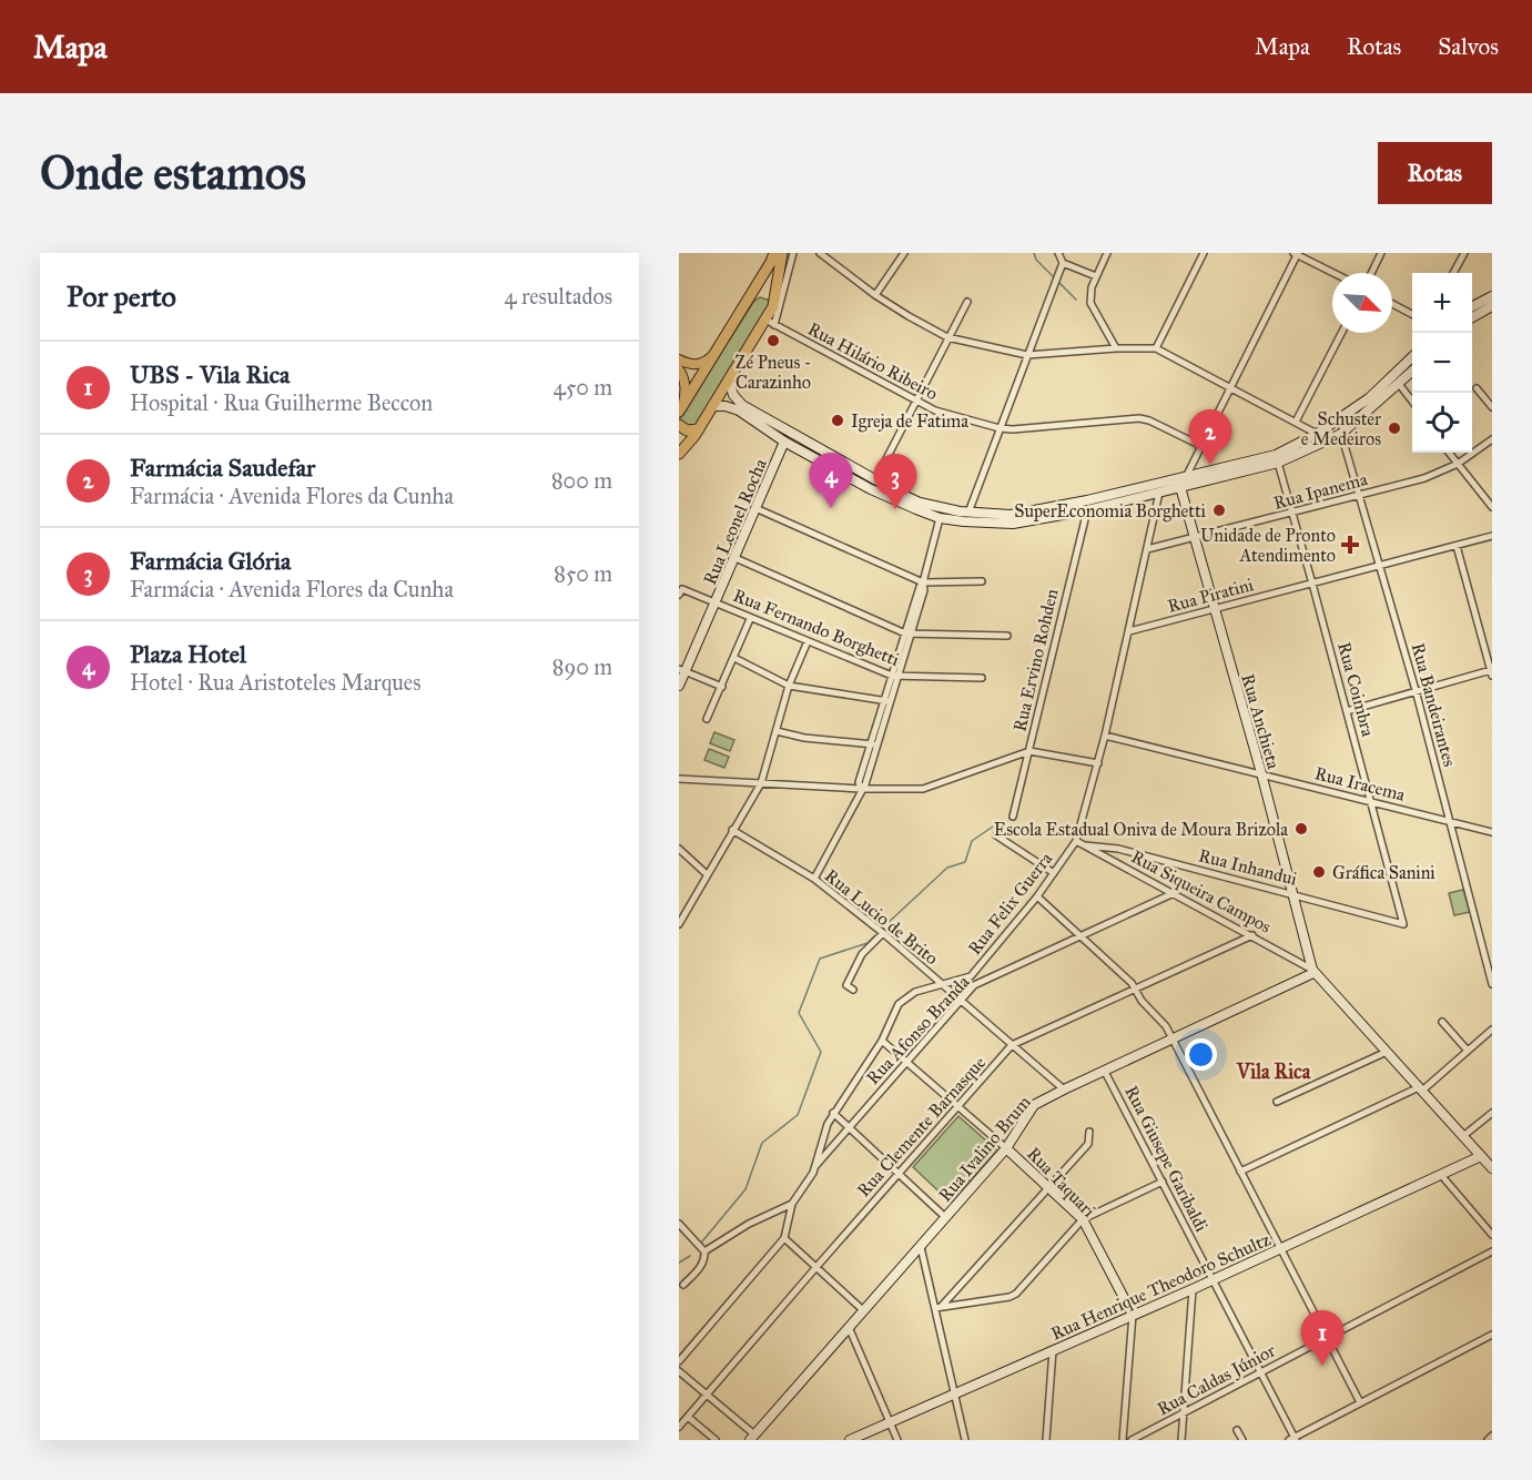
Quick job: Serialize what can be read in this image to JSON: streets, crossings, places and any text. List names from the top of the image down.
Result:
{
  "streets": {
    "main road": [
      "Rua Leonel Rocha",
      "Rua Anchieta",
      "Rua Siqueira Campos",
      "Rua Ivalino Brum",
      "Rua Taquari",
      "Rua Henrique Theodoro Schultz"
    ],
    "street": [
      "Rua Hilário Ribeiro",
      "Rua Ipanema",
      "Rua Piratini",
      "Rua Fernando Borghetti",
      "Rua Ervino Rohden",
      "Rua Coimbra",
      "Rua Bandeirantes",
      "Rua Iracema",
      "Rua Inhandui",
      "Rua Felix Guerra",
      "Rua Lucio de Brito",
      "Rua Afonso Branda",
      "Rua Clemente Barnasque",
      "Rua Giusepe Garibaldi",
      "Rua Caldas Júnior"
    ]
  },
  "crossings": [
    ["Rua Ipanema", "Rua Coimbra"],
    ["Rua Ipanema", "Rua Bandeirantes"],
    ["Rua Ipanema", "Rua Anchieta"],
    ["Rua Ipanema", "Rua Felix Guerra"],
    ["Rua Leonel Rocha", "Rua Fernando Borghetti"],
    ["Rua Piratini", "Rua Coimbra"],
    ["Rua Piratini", "Rua Bandeirantes"],
    ["Rua Piratini", "Rua Anchieta"],
    ["Rua Piratini", "Rua Felix Guerra"],
    ["Rua Coimbra", "Rua Iracema"],
    ["Rua Coimbra", "Rua Inhandui"],
    ["Rua Bandeirantes", "Rua Iracema"],
    ["Rua Anchieta", "Rua Iracema"],
    ["Rua Anchieta", "Rua Inhandui"],
    ["Rua Anchieta", "Rua Siqueira Campos"],
    ["Rua Anchieta", "Rua Ivalino Brum"],
    ["Rua Iracema", "Rua Felix Guerra"],
    ["Rua Inhandui", "Rua Siqueira Campos"],
    ["Rua Siqueira Campos", "Rua Felix Guerra"],
    ["Rua Siqueira Campos", "Rua Afonso Branda"],
    ["Rua Siqueira Campos", "Rua Clemente Barnasque"],
    ["Rua Siqueira Campos", "Rua Ivalino Brum"],
    ["Rua Siqueira Campos", "Rua Henrique Theodoro Schultz"],
    ["Rua Felix Guerra", "Rua Lucio de Brito"],
    ["Rua Felix Guerra", "Rua Afonso Branda"],
    ["Rua Felix Guerra", "Rua Taquari"],
    ["Rua Lucio de Brito", "Rua Afonso Branda"],
    ["Rua Lucio de Brito", "Rua Clemente Barnasque"],
    ["Rua Lucio de Brito", "Rua Ivalino Brum"],
    ["Rua Afonso Branda", "Rua Taquari"],
    ["Rua Clemente Barnasque", "Rua Taquari"],
    ["Rua Ivalino Brum", "Rua Giusepe Garibaldi"],
    ["Rua Ivalino Brum", "Rua Taquari"],
    ["Rua Giusepe Garibaldi", "Rua Henrique Theodoro Schultz"],
    ["Rua Giusepe Garibaldi", "Rua Caldas Júnior"],
    ["Rua Taquari", "Rua Henrique Theodoro Schultz"]
  ],
  "districts": ["Vila Rica"],
  "places": {
    "other": [
      "Zé Pneus - Carazinho",
      "Igreja de Fatima",
      "Schuster e Medeiros",
      "SuperEconomia Borghetti",
      "Escola Estadual Oniva de Moura Brizola",
      "Gráfica Sanini"
    ],
    "health": ["Unidade de Pronto Atendimento"]
  },
  "north": "bottom right",
  "page": {
    "header": "Mapa",
    "nav": ["Mapa", "Rotas", "Salvos"],
    "buttons": "Rotas",
    "title": "Onde estamos",
    "heading": ["Por perto", "4 resultados"],
    "map_buttons": ["+", "−"],
    "list": [
      {
        "mark": "1",
        "name": "UBS - Vila Rica",
        "note": "Hospital · Rua Guilherme Beccon",
        "value": "450 m"
      },
      {
        "mark": "2",
        "name": "Farmácia Saudefar",
        "note": "Farmácia · Avenida Flores da Cunha",
        "value": "800 m"
      },
      {
        "mark": "3",
        "name": "Farmácia Glória",
        "note": "Farmácia · Avenida Flores da Cunha",
        "value": "850 m"
      },
      {
        "mark": "4",
        "name": "Plaza Hotel",
        "note": "Hotel · Rua Aristoteles Marques",
        "value": "890 m"
      }
    ],
    "pins": [
      "2",
      "4",
      "3",
      "1"
    ]
  }
}
